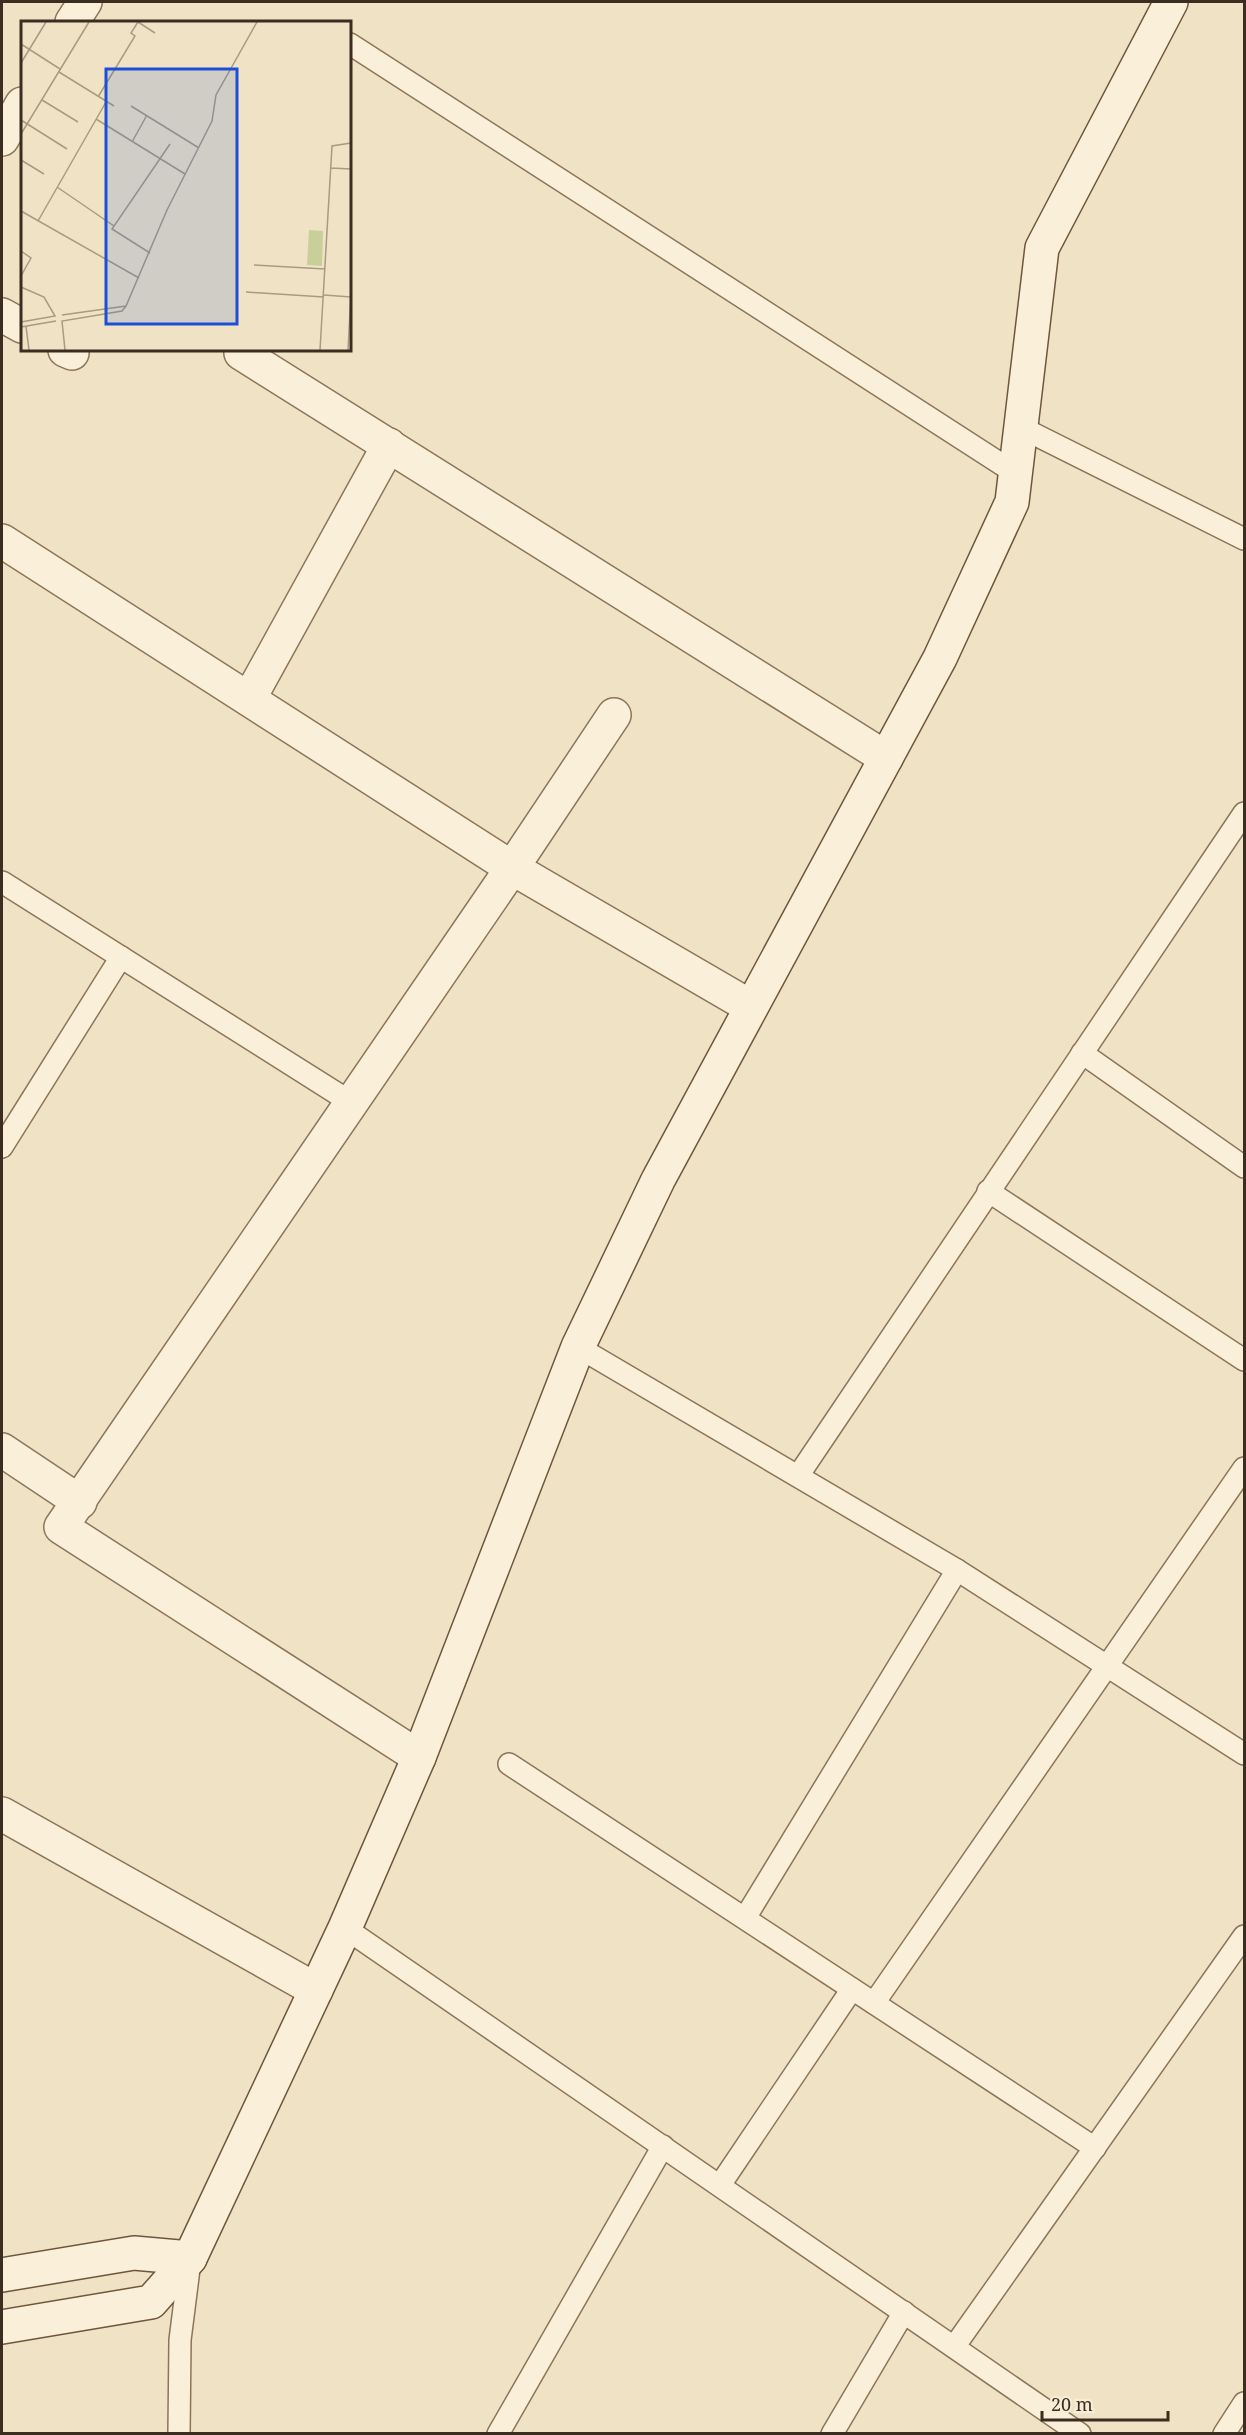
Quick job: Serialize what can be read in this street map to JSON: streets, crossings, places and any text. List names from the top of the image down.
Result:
{
  "scale_bar": "20 m"
}
